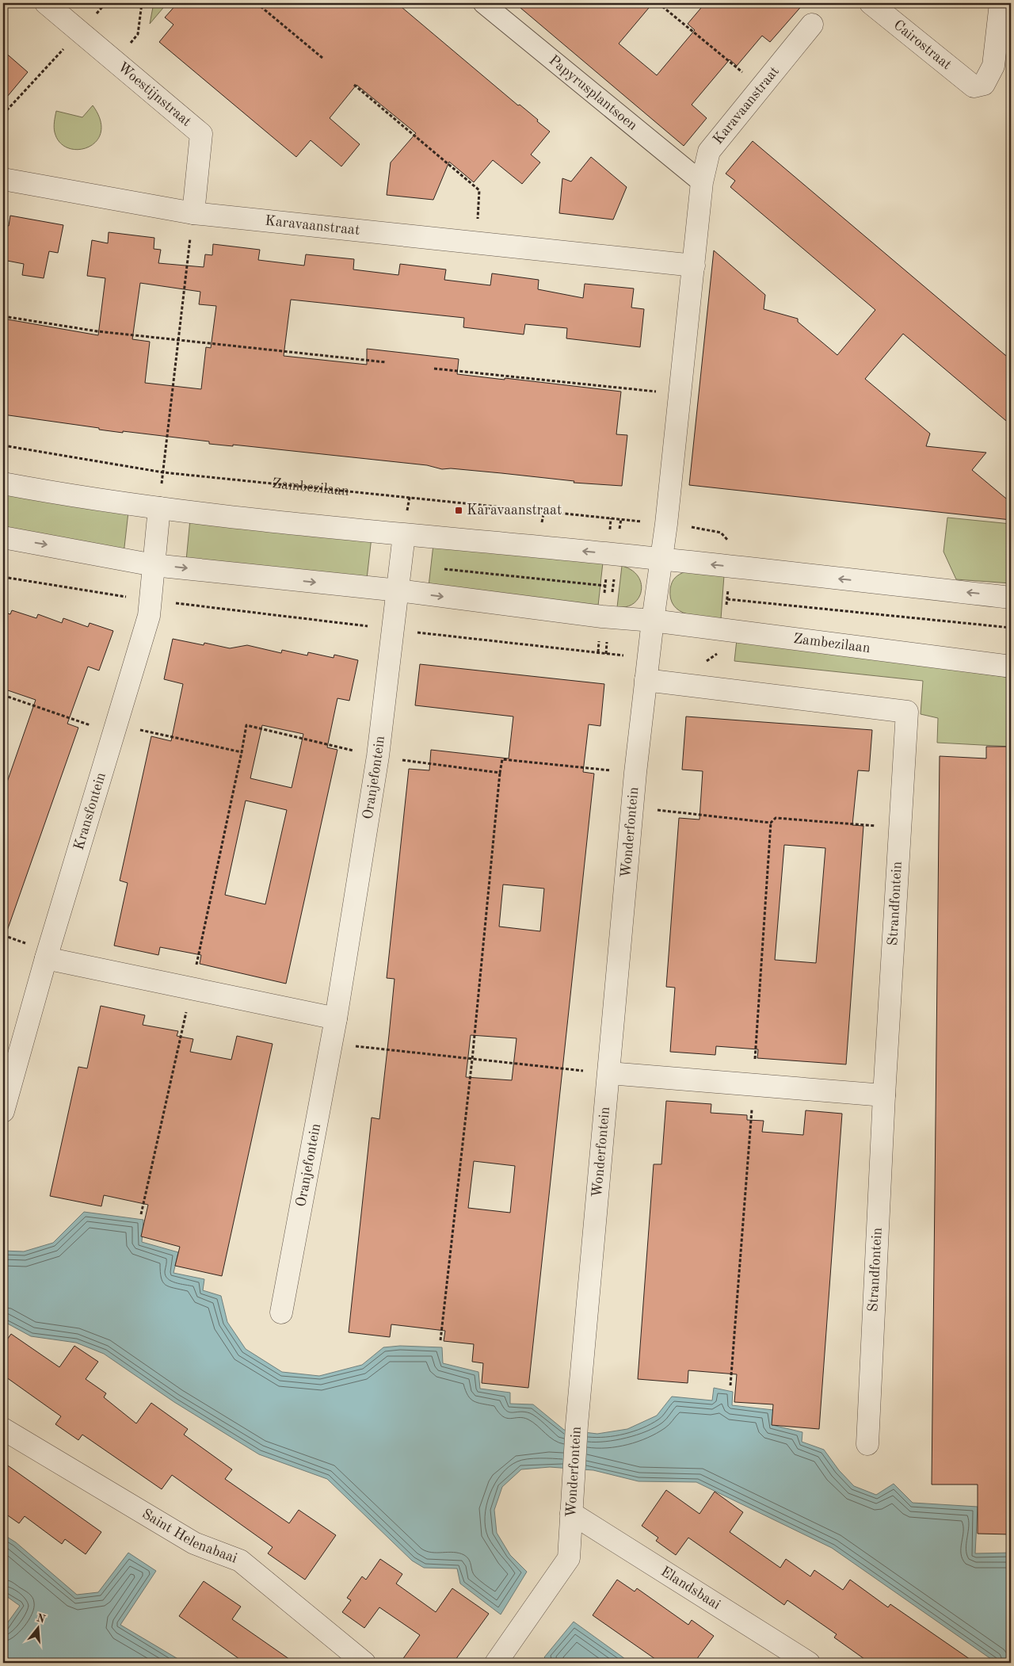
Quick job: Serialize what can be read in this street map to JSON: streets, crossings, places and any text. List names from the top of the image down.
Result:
{
  "streets": {
    "street": [
      "Cairostraat",
      "Papyrusplantsoen",
      "Woestijnstraat",
      "Karavaanstraat",
      "Zambezilaan",
      "Oranjefontein",
      "Kransfontein",
      "Wonderfontein",
      "Strandfontein",
      "Saint Helenabaai",
      "Elandsbaai"
    ]
  },
  "crossings": [
    ["Papyrusplantsoen", "Karavaanstraat"],
    ["Woestijnstraat", "Karavaanstraat"],
    ["Karavaanstraat", "Zambezilaan"],
    ["Zambezilaan", "Oranjefontein"],
    ["Zambezilaan", "Kransfontein"],
    ["Zambezilaan", "Wonderfontein"],
    ["Wonderfontein", "Strandfontein"],
    ["Wonderfontein", "Elandsbaai"]
  ],
  "places": {
    "transit": ["Karavaanstraat"]
  },
  "north": "top"
}
